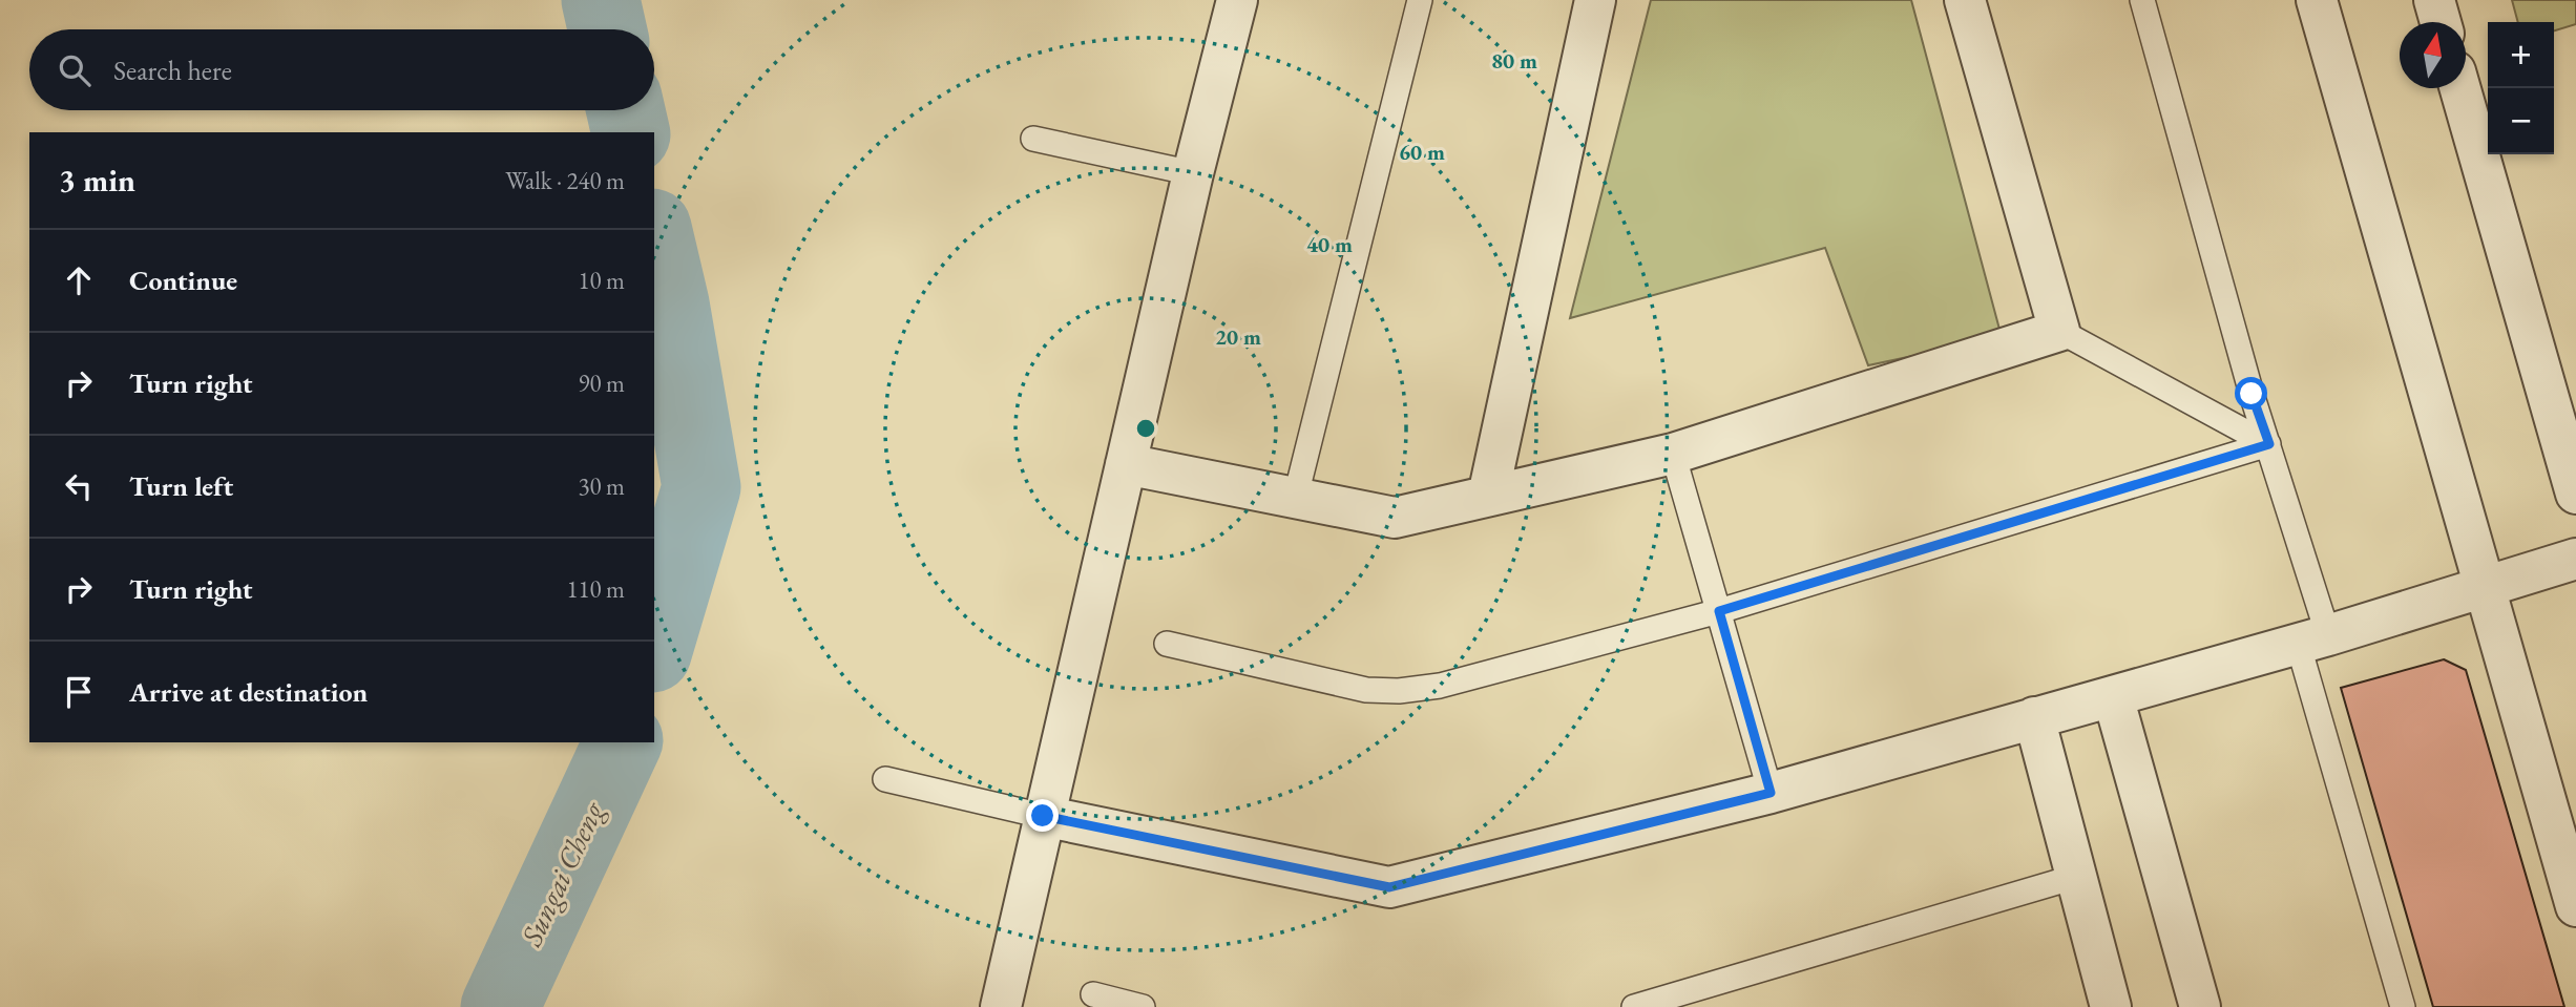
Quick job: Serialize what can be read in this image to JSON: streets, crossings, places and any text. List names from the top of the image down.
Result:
{
  "water": ["Sungai Cheng"],
  "north": "top",
  "page": {
    "map_buttons": ["+", "−"],
    "search": "Search here",
    "heading": ["3 min", "Walk · 240 m"],
    "list": [
      ["Continue", "10 m"],
      ["Turn right", "90 m"],
      ["Turn left", "30 m"],
      ["Turn right", "110 m"],
      "Arrive at destination"
    ]
  },
  "rings": [
    "80 m",
    "60 m",
    "40 m",
    "20 m"
  ]
}
